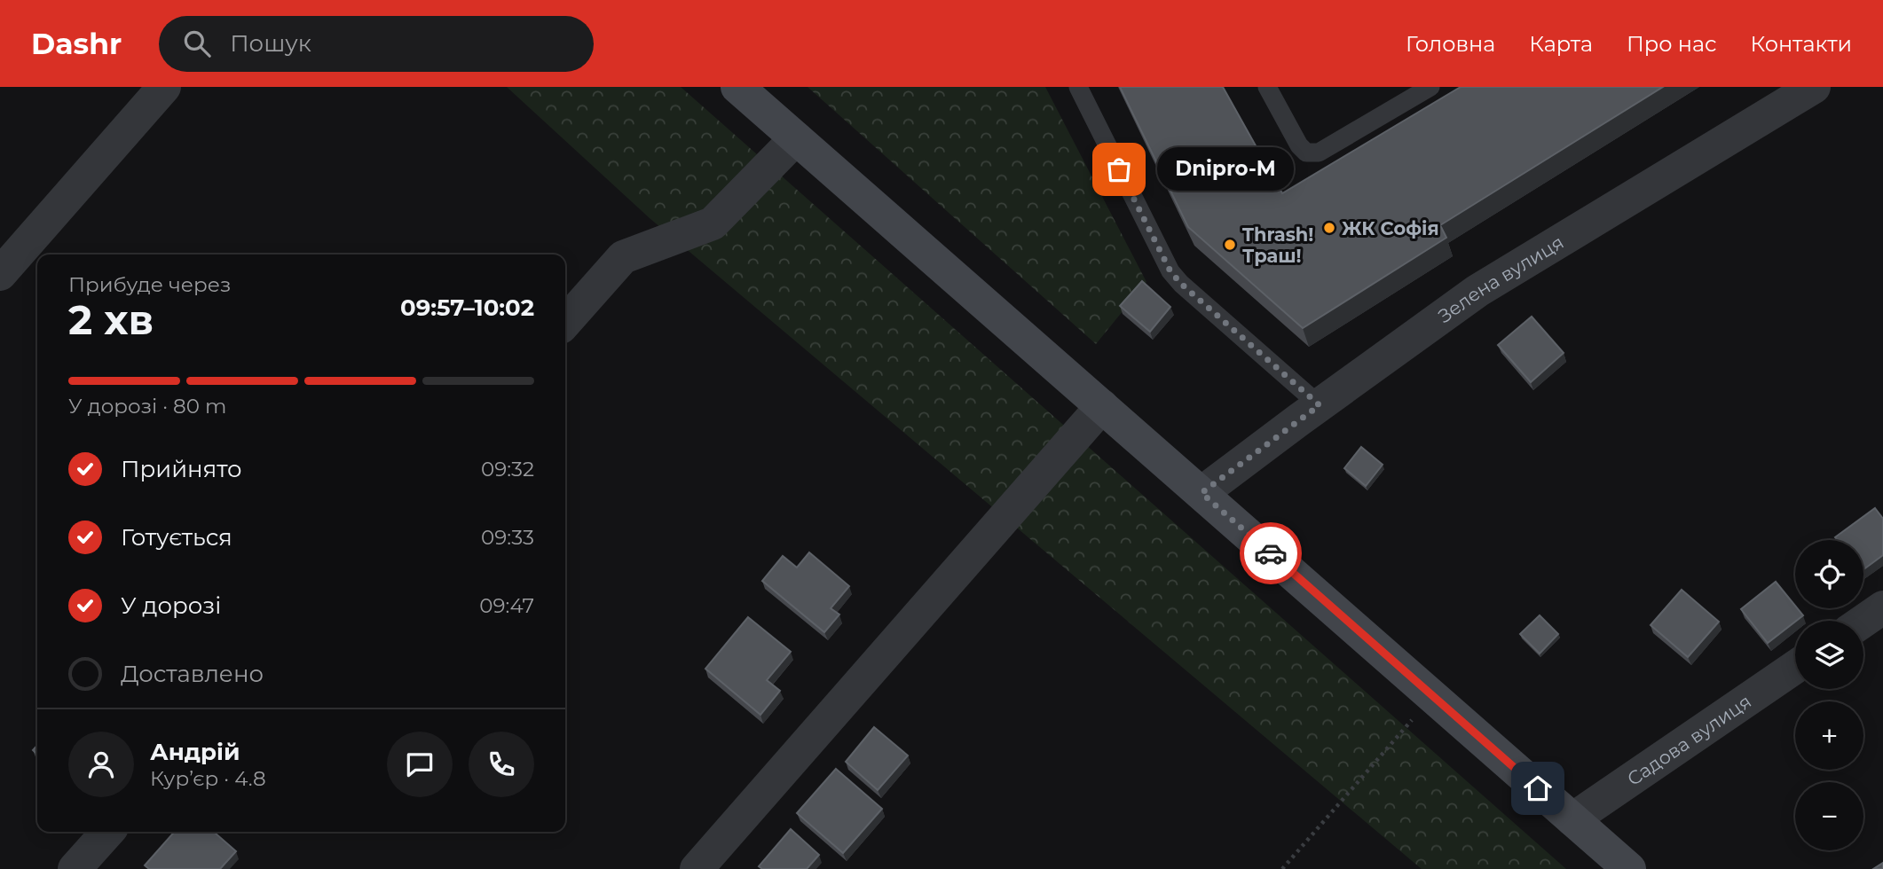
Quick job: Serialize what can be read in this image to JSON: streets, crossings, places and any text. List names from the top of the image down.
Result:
{
  "streets": {
    "street": ["Зелена вулиця", "Садова вулиця"]
  },
  "places": ["Dnipro-M", "ЖК Софія", "Thrash! Траш!"],
  "page": {
    "header": "Dashr",
    "search": "Пошук",
    "nav": [
      "Головна",
      "Карта",
      "Про нас",
      "Контакти"
    ],
    "bubble": "Dnipro-M",
    "heading": ["2 хв", "Прибуде через", "09:57–10:02"],
    "panel": ["Андрій", "Кур’єр · 4.8"],
    "bar": "У дорозі · 80 m",
    "list": [
      ["Прийнято", "09:32"],
      ["Готується", "09:33"],
      ["У дорозі", "09:47"],
      "Доставлено"
    ],
    "map_buttons": ["+", "−"]
  }
}
